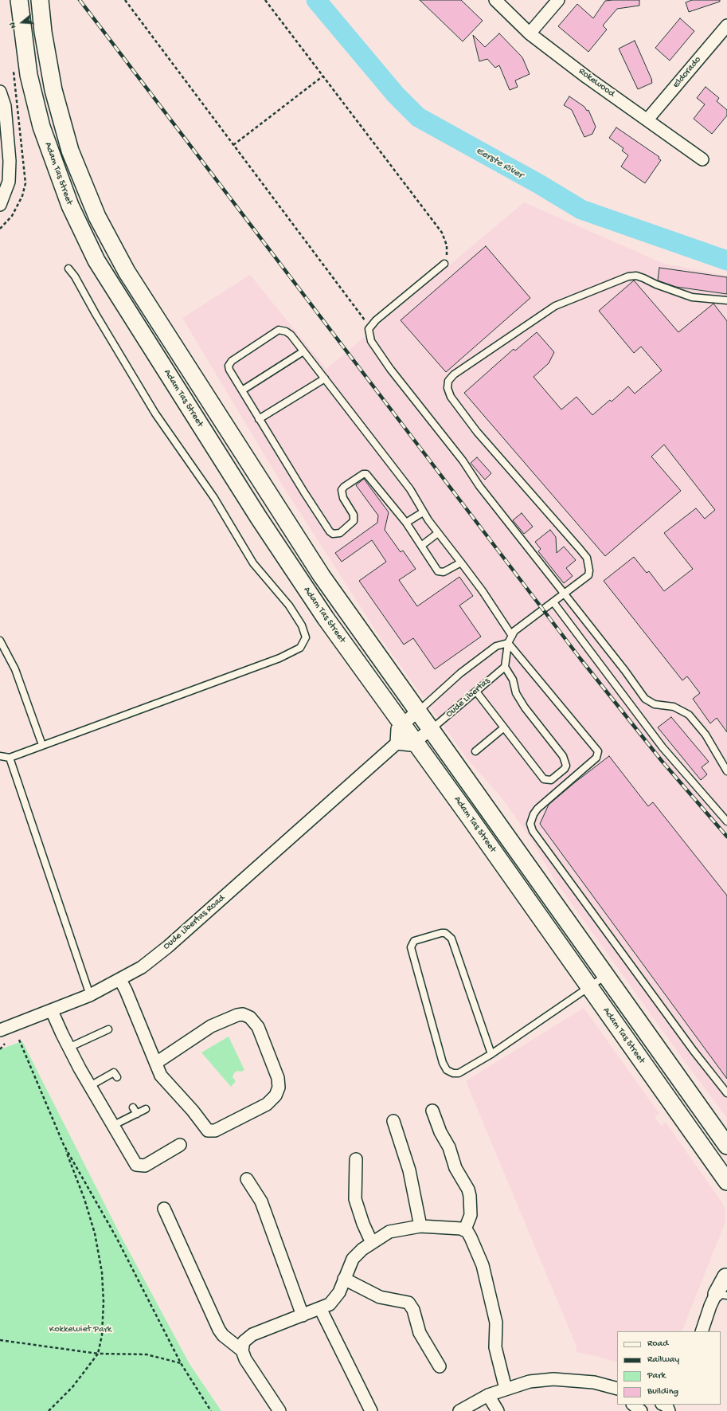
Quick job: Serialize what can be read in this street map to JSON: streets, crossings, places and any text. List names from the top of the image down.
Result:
{
  "streets": {
    "main road": ["Adam Tas Street"],
    "street": ["Eldorado", "Rokewood", "Oude Libertas Road"],
    "lane": ["Oude Libertas"]
  },
  "crossings": [
    ["Eldorado", "Rokewood"],
    ["Adam Tas Street", "Oude Libertas"]
  ],
  "water": ["Eerste River"],
  "parks": ["Kokkewiet Park"],
  "legend": [
    "Road",
    "Railway",
    "Park",
    "Building"
  ],
  "north": "left"
}
